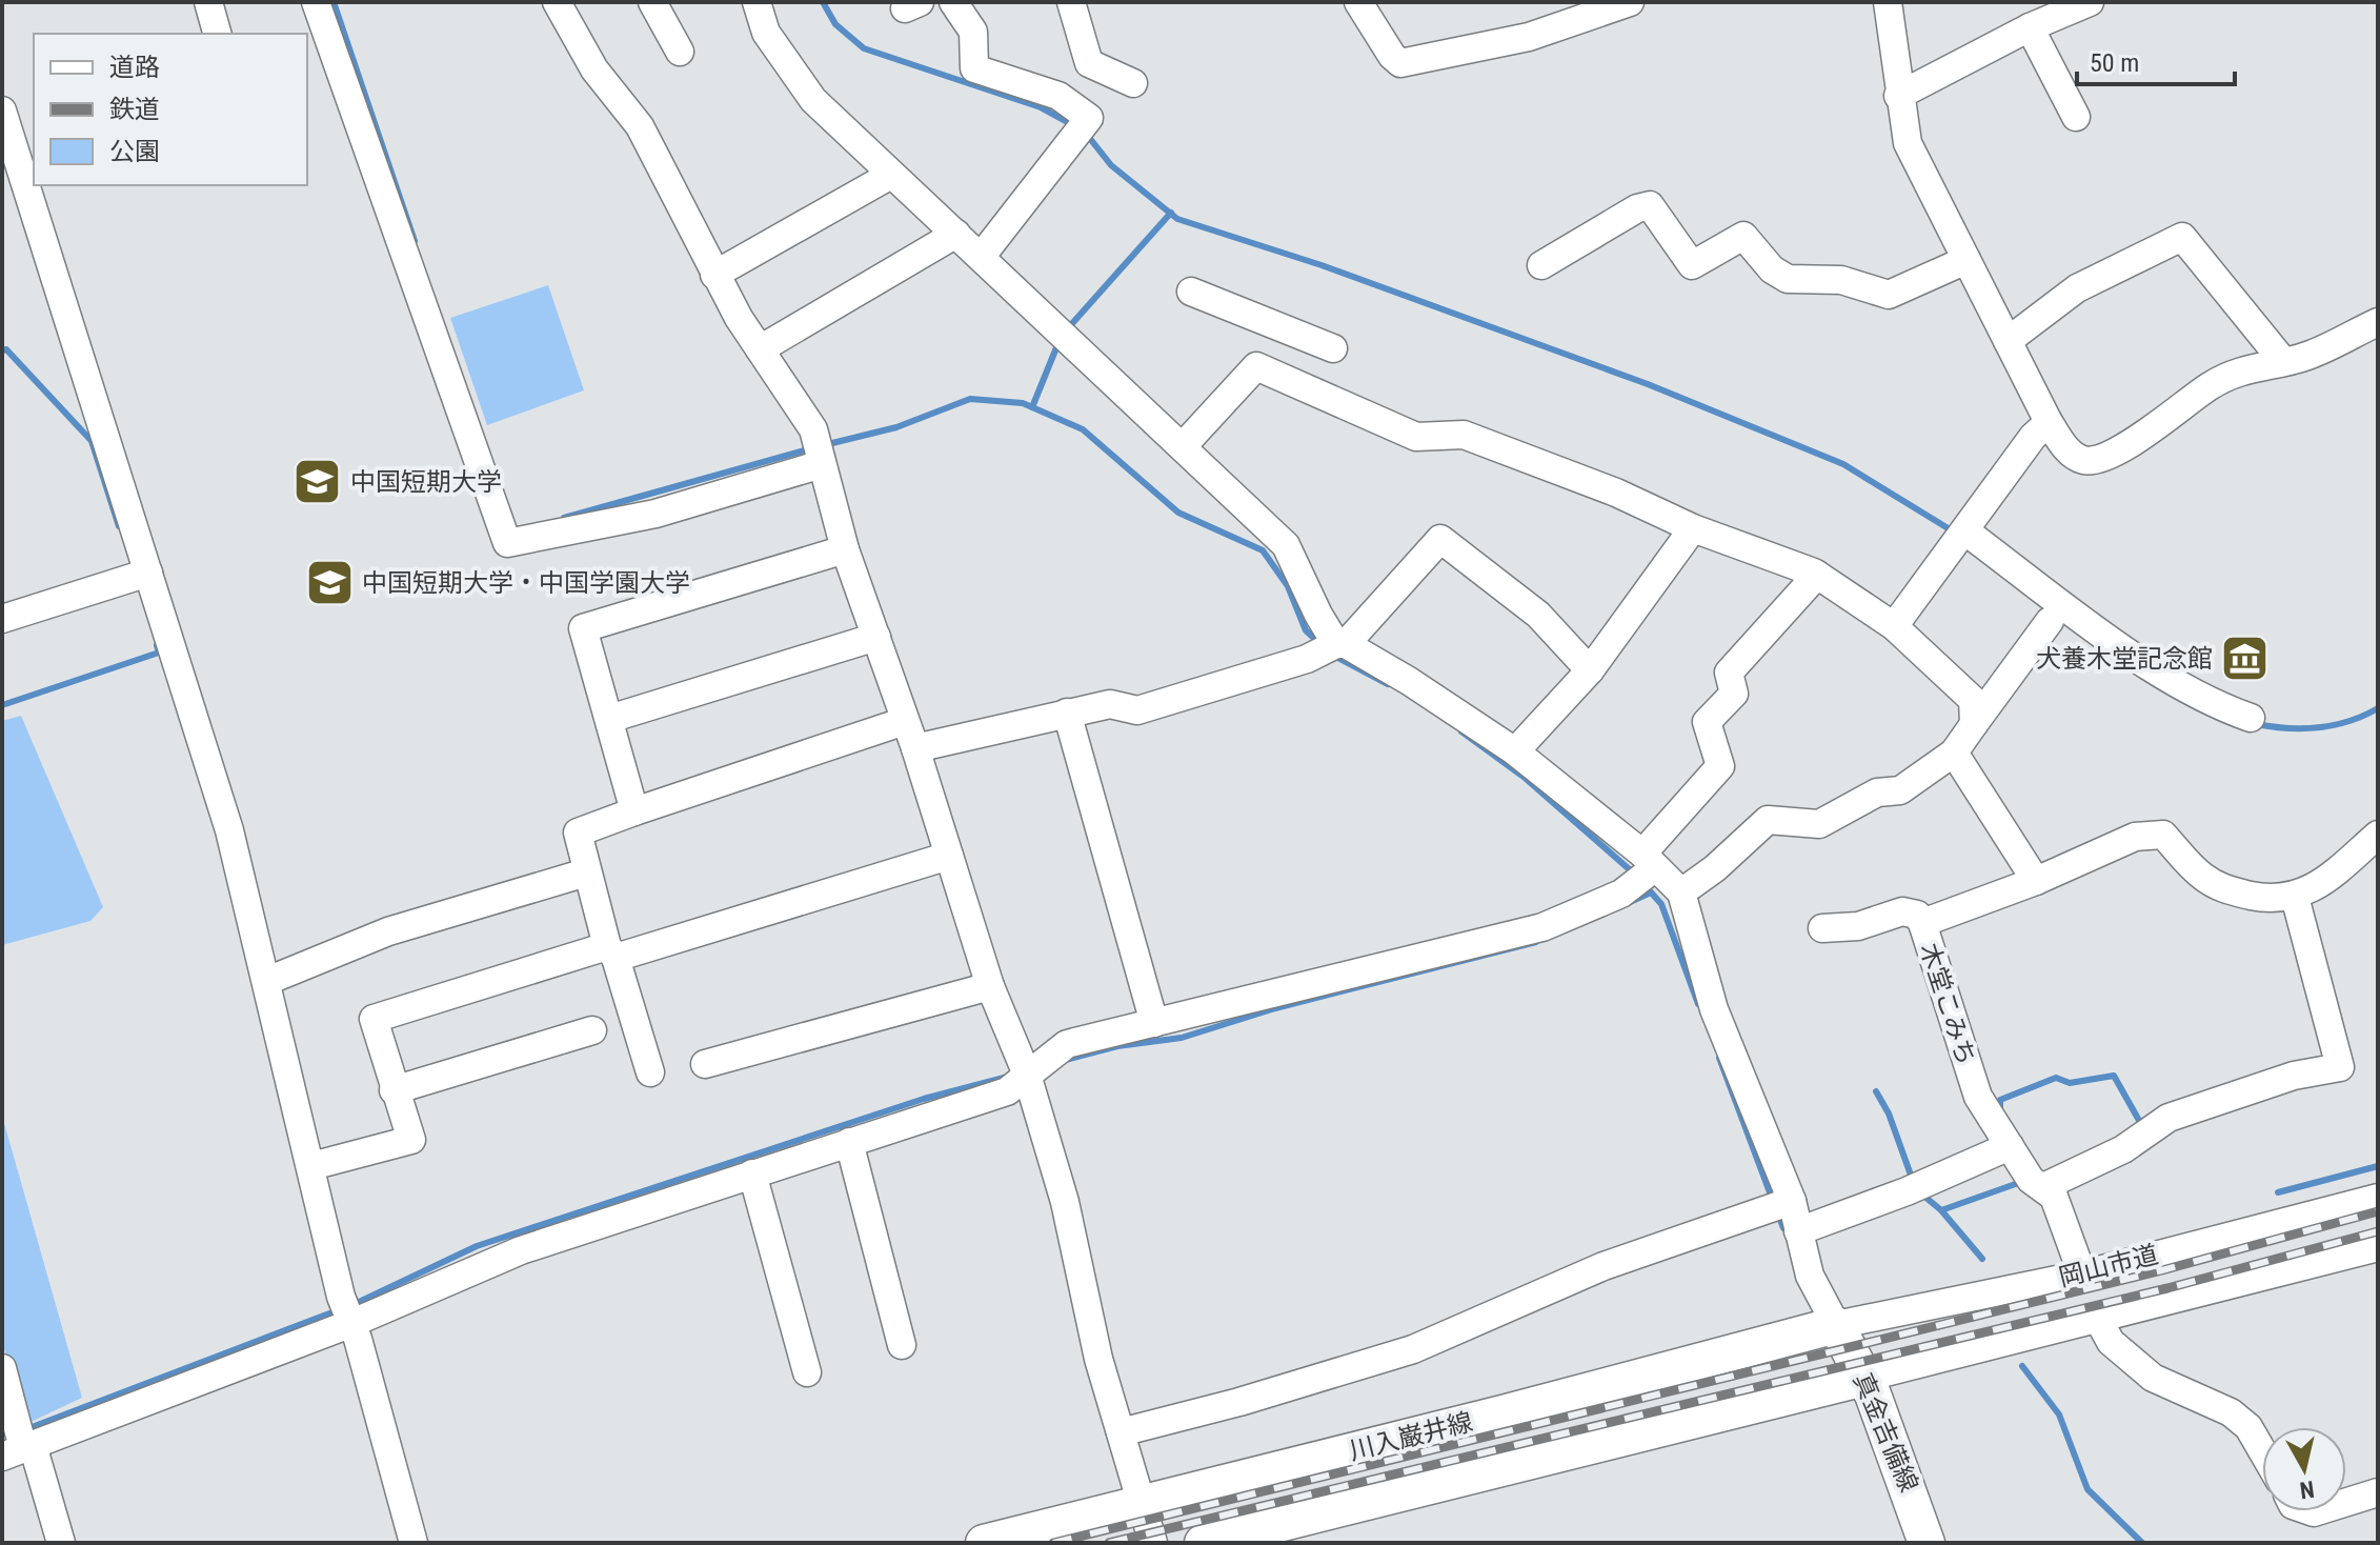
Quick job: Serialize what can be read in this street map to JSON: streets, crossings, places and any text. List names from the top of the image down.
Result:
{
  "streets": {
    "main road": ["真金吉備線", "川入巌井線"],
    "street": ["木堂こみち", "岡山市道"]
  },
  "crossings": [
    ["木堂こみち", "岡山市道"],
    ["岡山市道", "真金吉備線"],
    ["岡山市道", "川入巌井線"],
    ["真金吉備線", "川入巌井線"]
  ],
  "places": {
    "school or university": ["中国短期大学", "中国短期大学・中国学園大学"],
    "museum": ["犬養木堂記念館"]
  },
  "legend": ["道路", "鉄道", "公園"],
  "scale_bar": "50 m",
  "north": "bottom"
}
